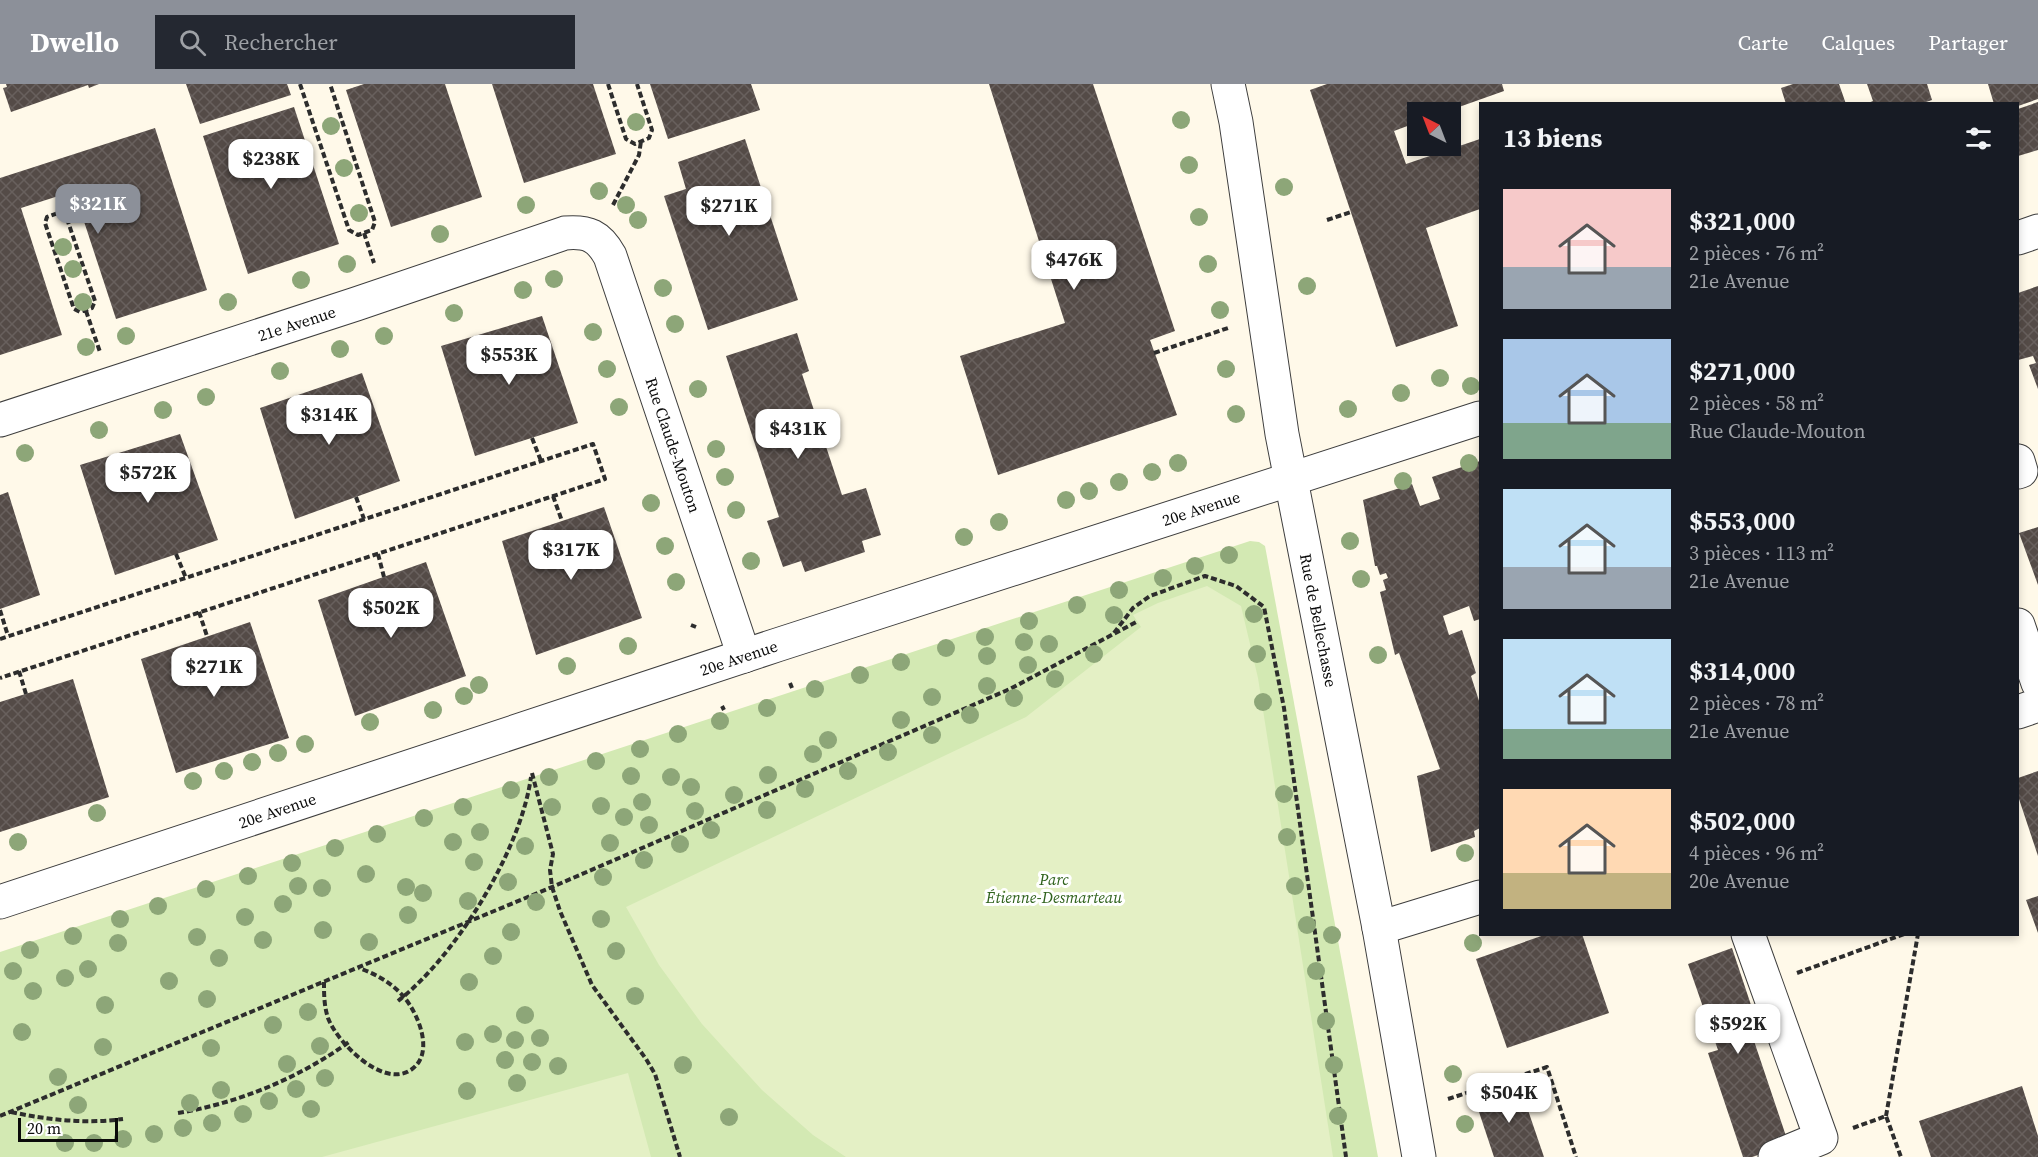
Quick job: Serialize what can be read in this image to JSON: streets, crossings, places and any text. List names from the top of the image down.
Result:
{
  "streets": {
    "street": [
      "21e Avenue",
      "Rue Claude-Mouton",
      "20e Avenue",
      "Rue de Bellechasse"
    ]
  },
  "crossings": [
    ["21e Avenue", "Rue Claude-Mouton"],
    ["Rue Claude-Mouton", "20e Avenue"],
    ["20e Avenue", "Rue de Bellechasse"]
  ],
  "parks": ["Parc Étienne-Desmarteau"],
  "scale_bar": "20 m",
  "north": "top left",
  "page": {
    "header": "Dwello",
    "search": "Rechercher",
    "nav": ["Carte", "Calques", "Partager"],
    "heading": "13 biens",
    "price": [
      "$238K",
      "$321K",
      "$271K",
      "$476K",
      "$553K",
      "$314K",
      "$431K",
      "$572K",
      "$317K",
      "$502K",
      "$271K",
      "$592K",
      "$504K"
    ],
    "list": [
      {
        "name": "$321,000",
        "note": "2 pièces · 76 m² · 21e Avenue"
      },
      {
        "name": "$271,000",
        "note": "2 pièces · 58 m² · Rue Claude-Mouton"
      },
      {
        "name": "$553,000",
        "note": "3 pièces · 113 m² · 21e Avenue"
      },
      {
        "name": "$314,000",
        "note": "2 pièces · 78 m² · 21e Avenue"
      },
      {
        "name": "$502,000",
        "note": "4 pièces · 96 m² · 20e Avenue"
      }
    ],
    "scale": "20 m"
  }
}
